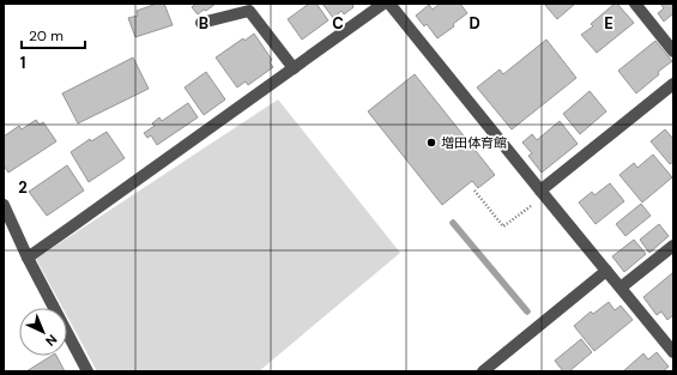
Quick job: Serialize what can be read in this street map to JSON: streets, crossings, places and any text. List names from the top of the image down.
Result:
{
  "places": ["増田体育館"],
  "scale_bar": "20 m",
  "north": "bottom right",
  "grid": {
    "columns": [
      "B",
      "C",
      "D",
      "E"
    ],
    "rows": ["1", "2"]
  }
}
